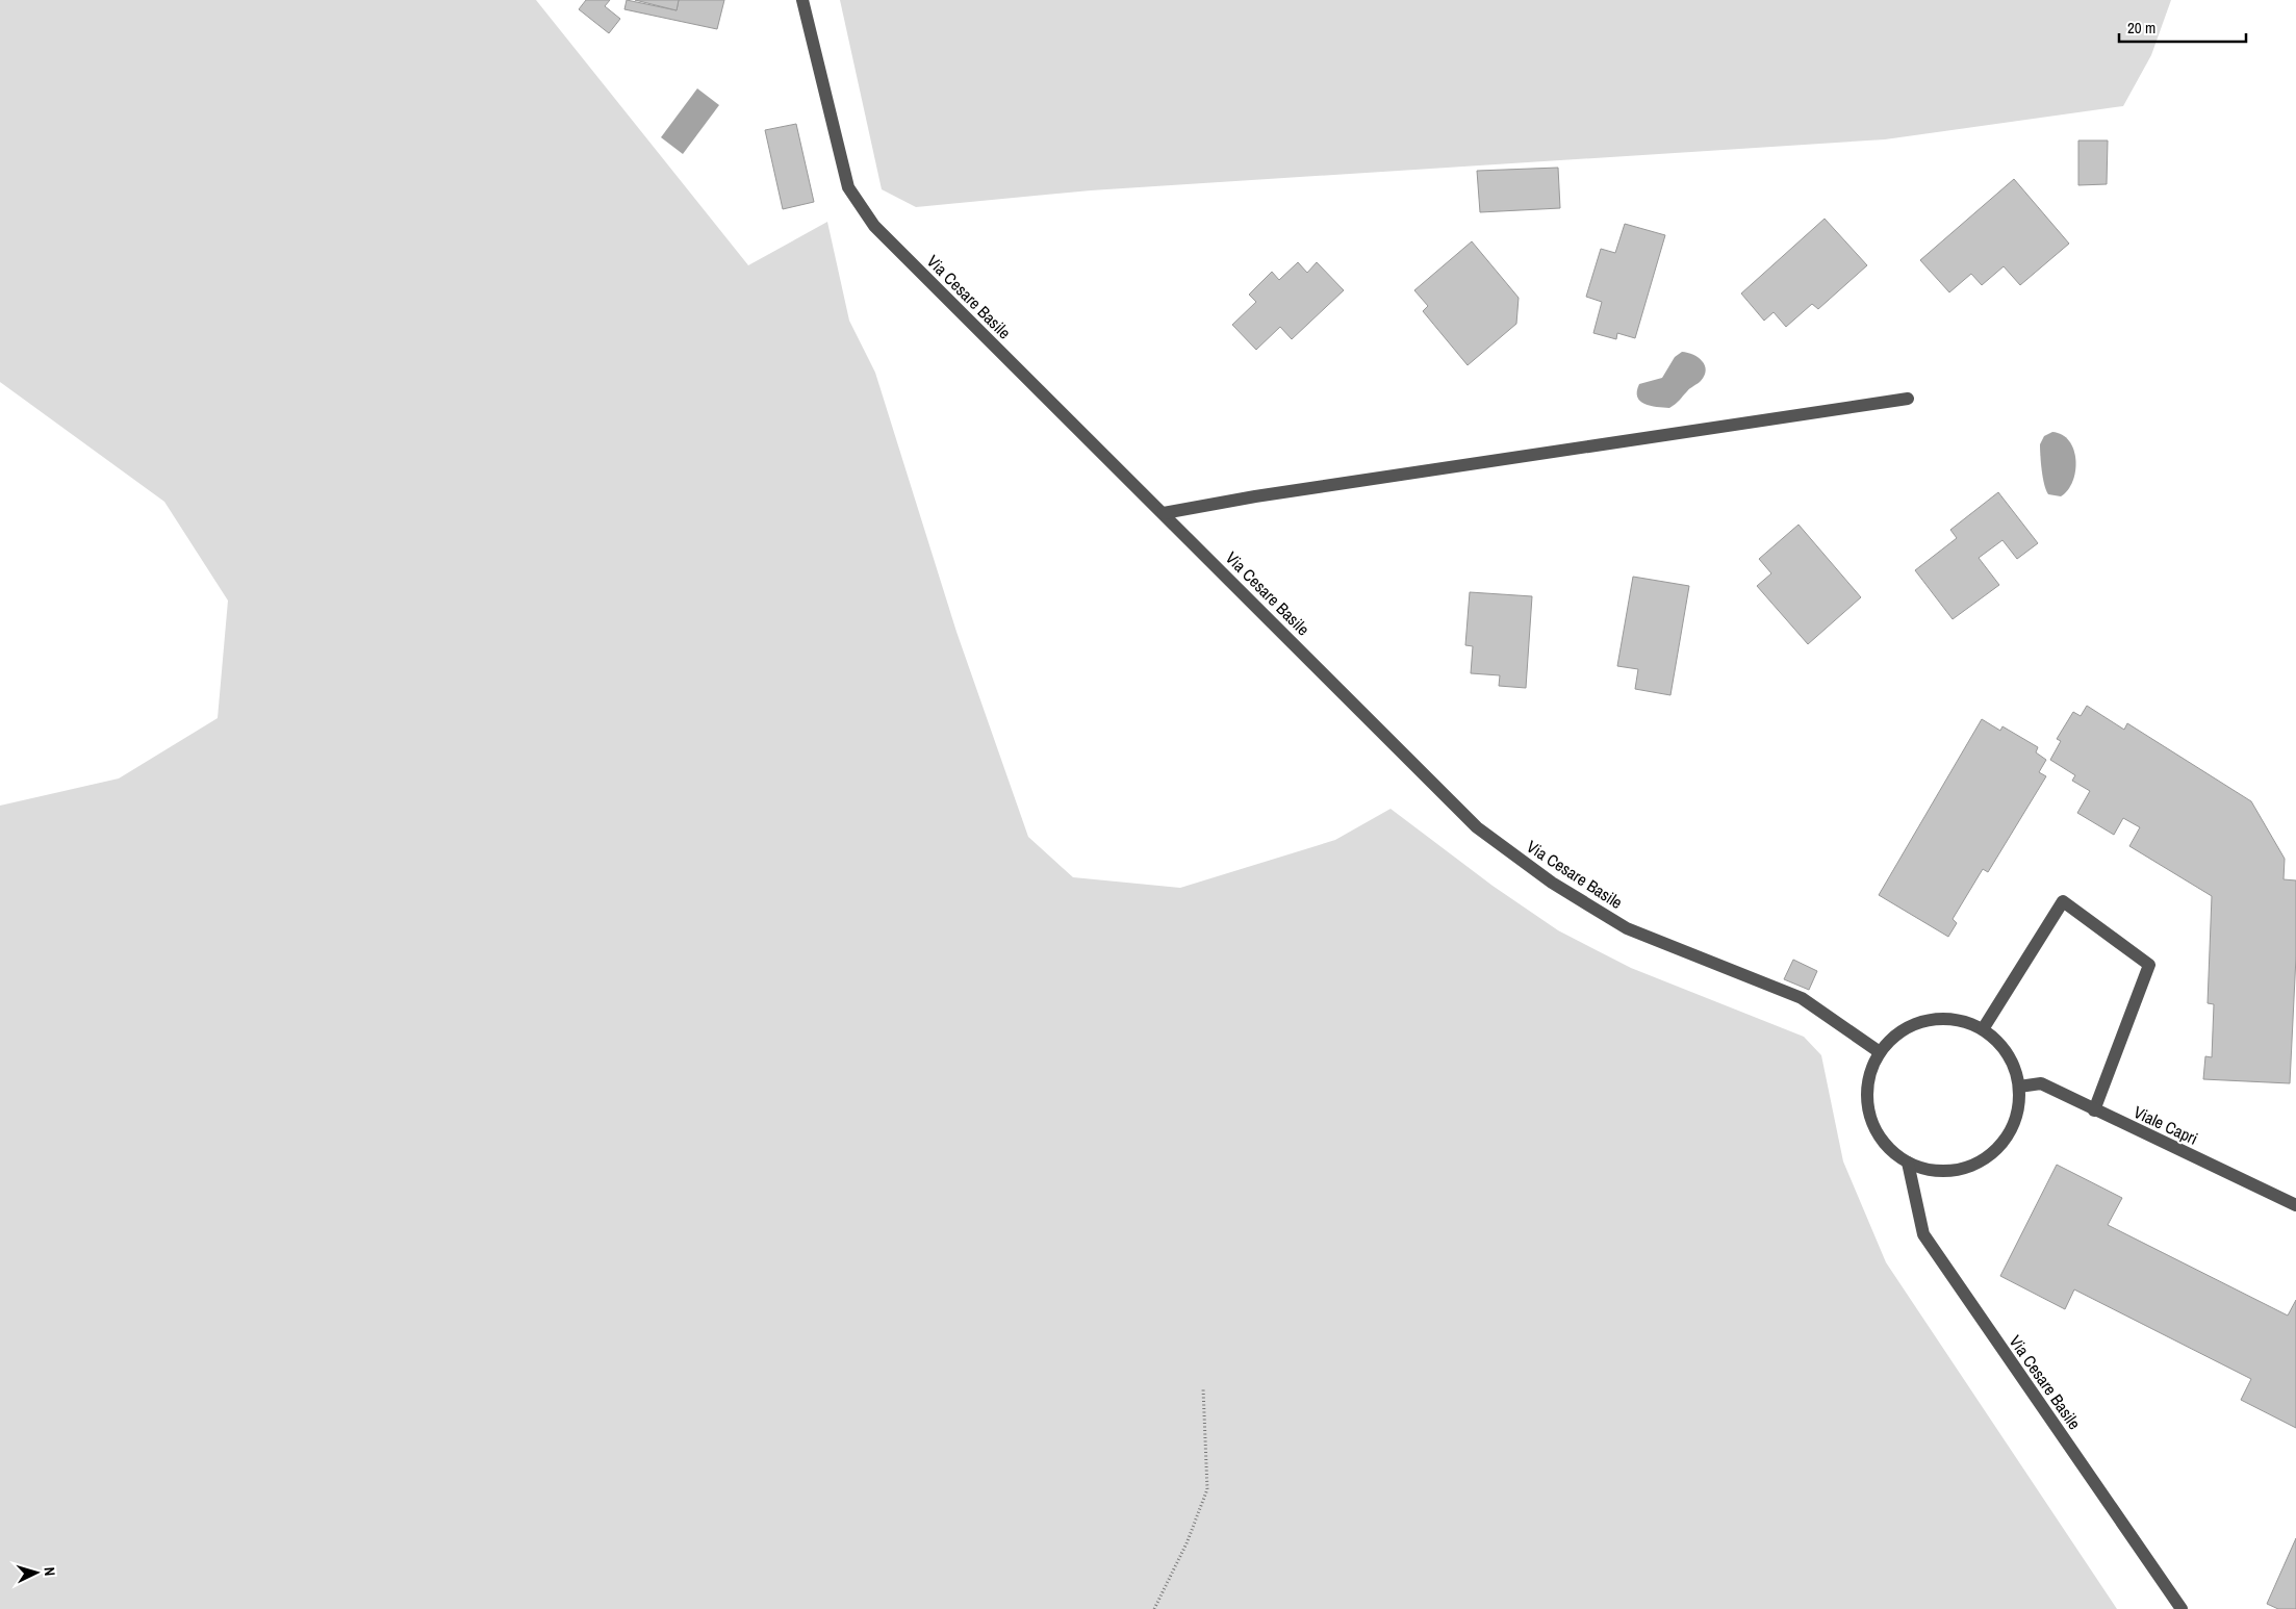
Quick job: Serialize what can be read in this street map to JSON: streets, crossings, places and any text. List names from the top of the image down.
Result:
{
  "streets": {
    "street": ["Via Cesare Basile", "Viale Capri"]
  },
  "crossings": [
    ["Via Cesare Basile", "Viale Capri"]
  ],
  "scale_bar": "20 m",
  "north": "right"
}
